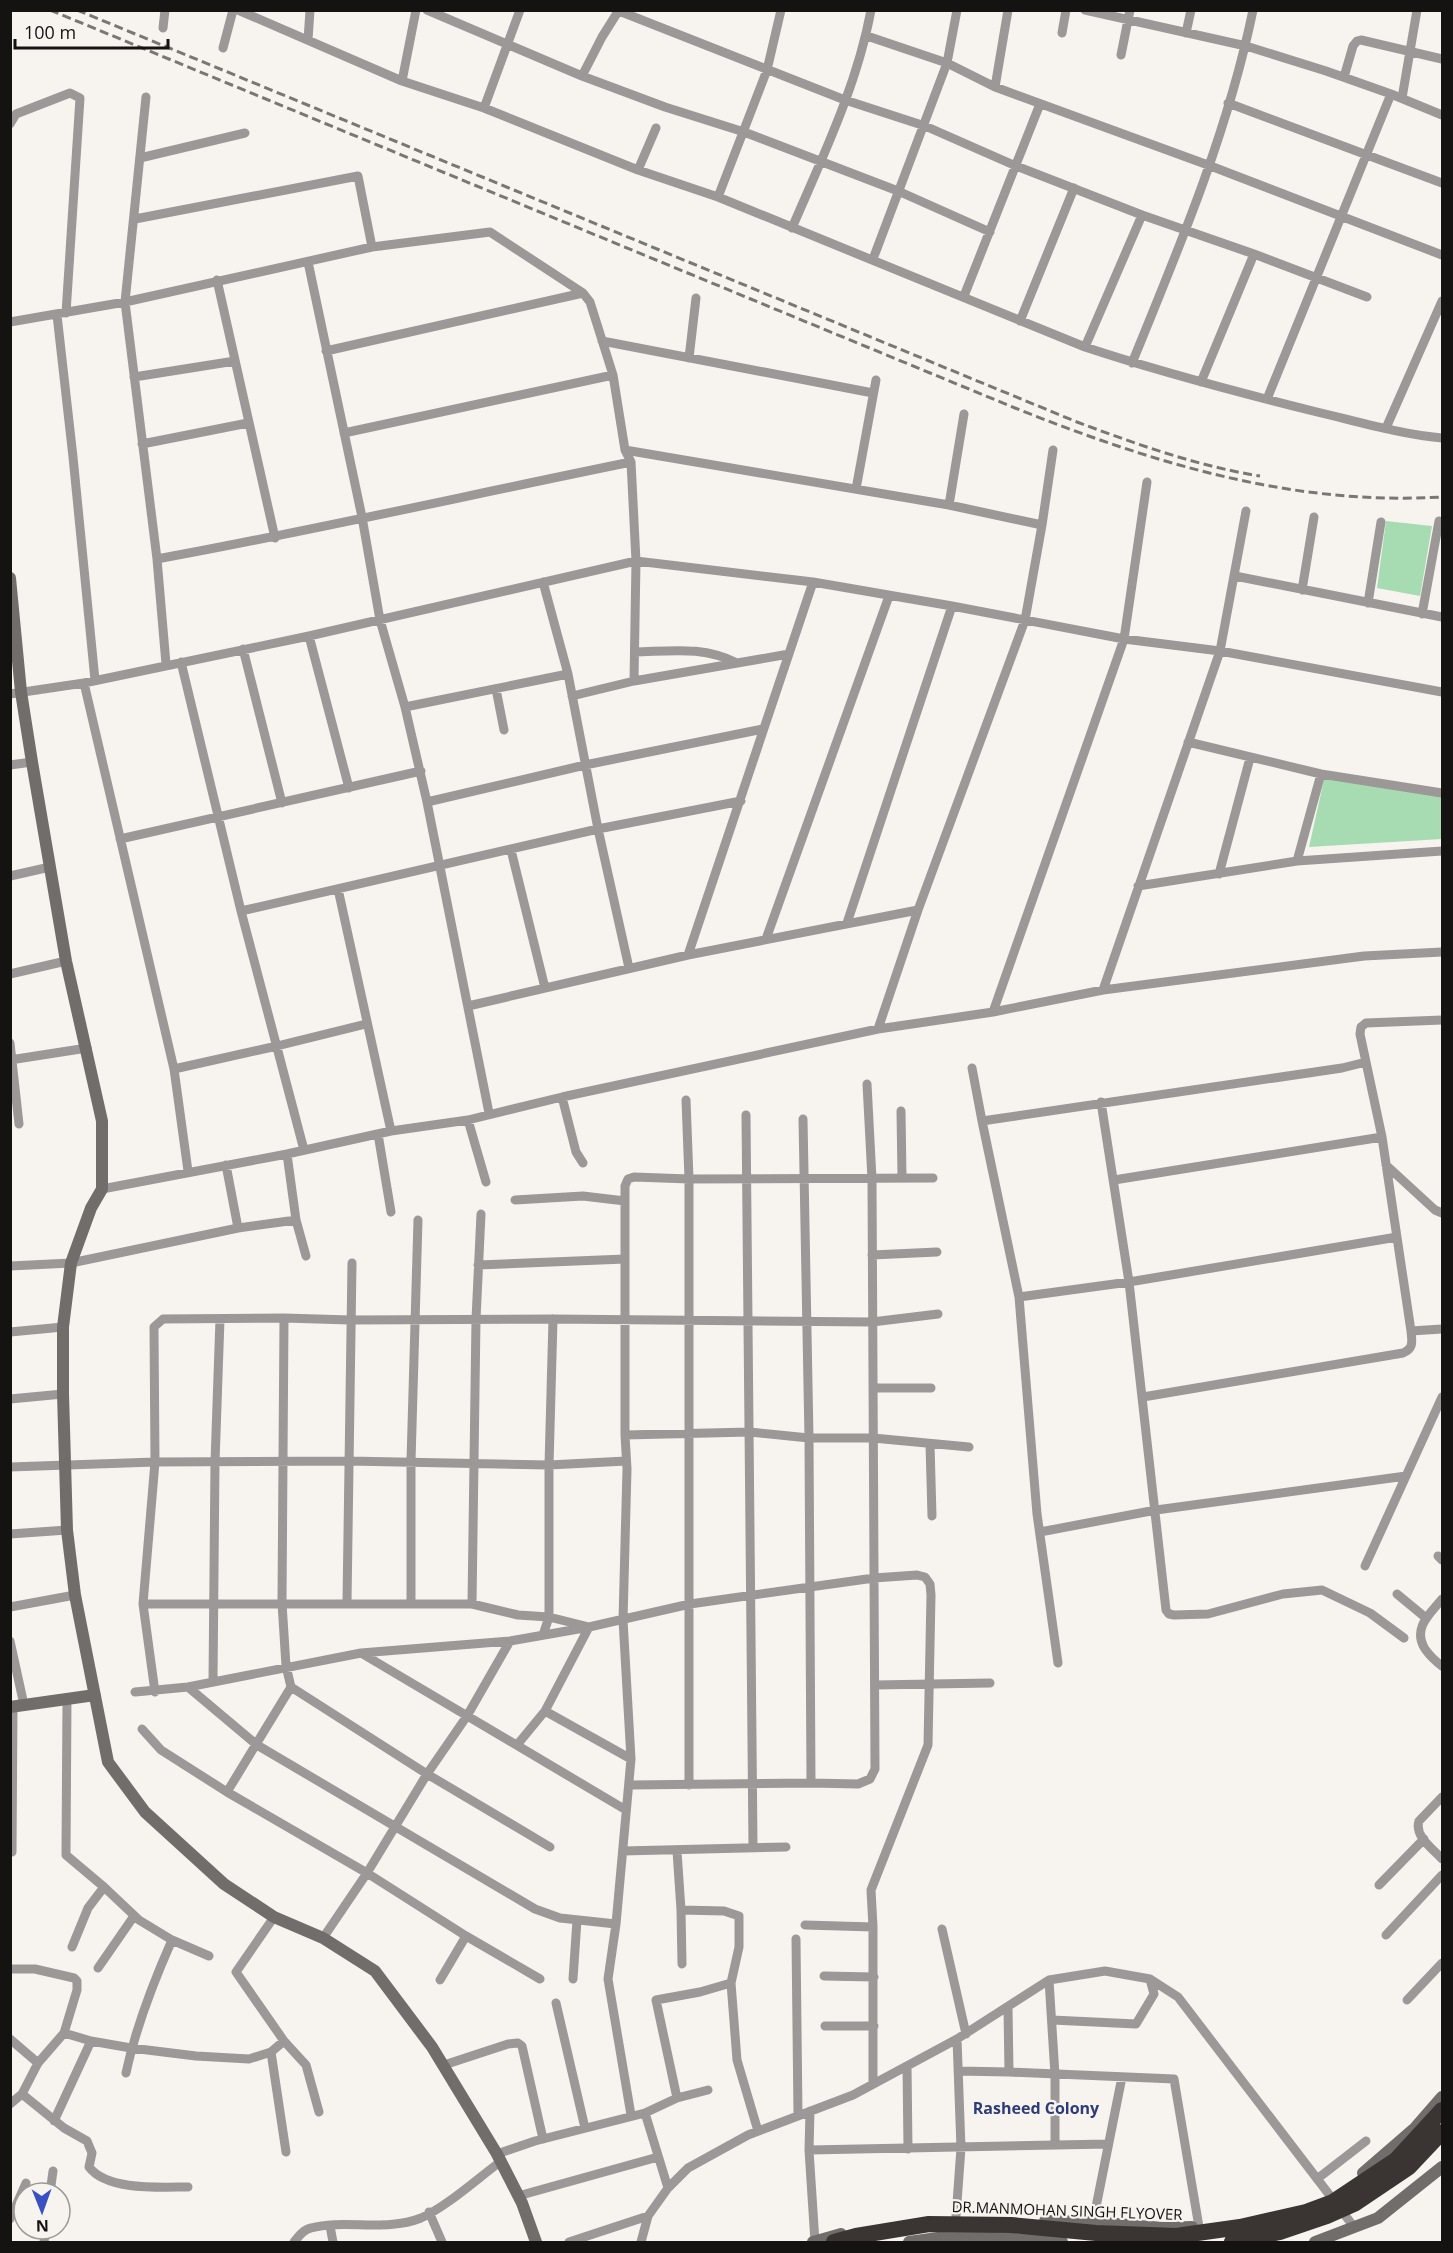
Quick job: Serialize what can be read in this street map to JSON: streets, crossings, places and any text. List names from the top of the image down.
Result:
{
  "streets": {
    "highway": ["DR.MANMOHAN SINGH FLYOVER"]
  },
  "districts": ["Rasheed Colony"],
  "scale_bar": "100 m",
  "north": "bottom"
}
